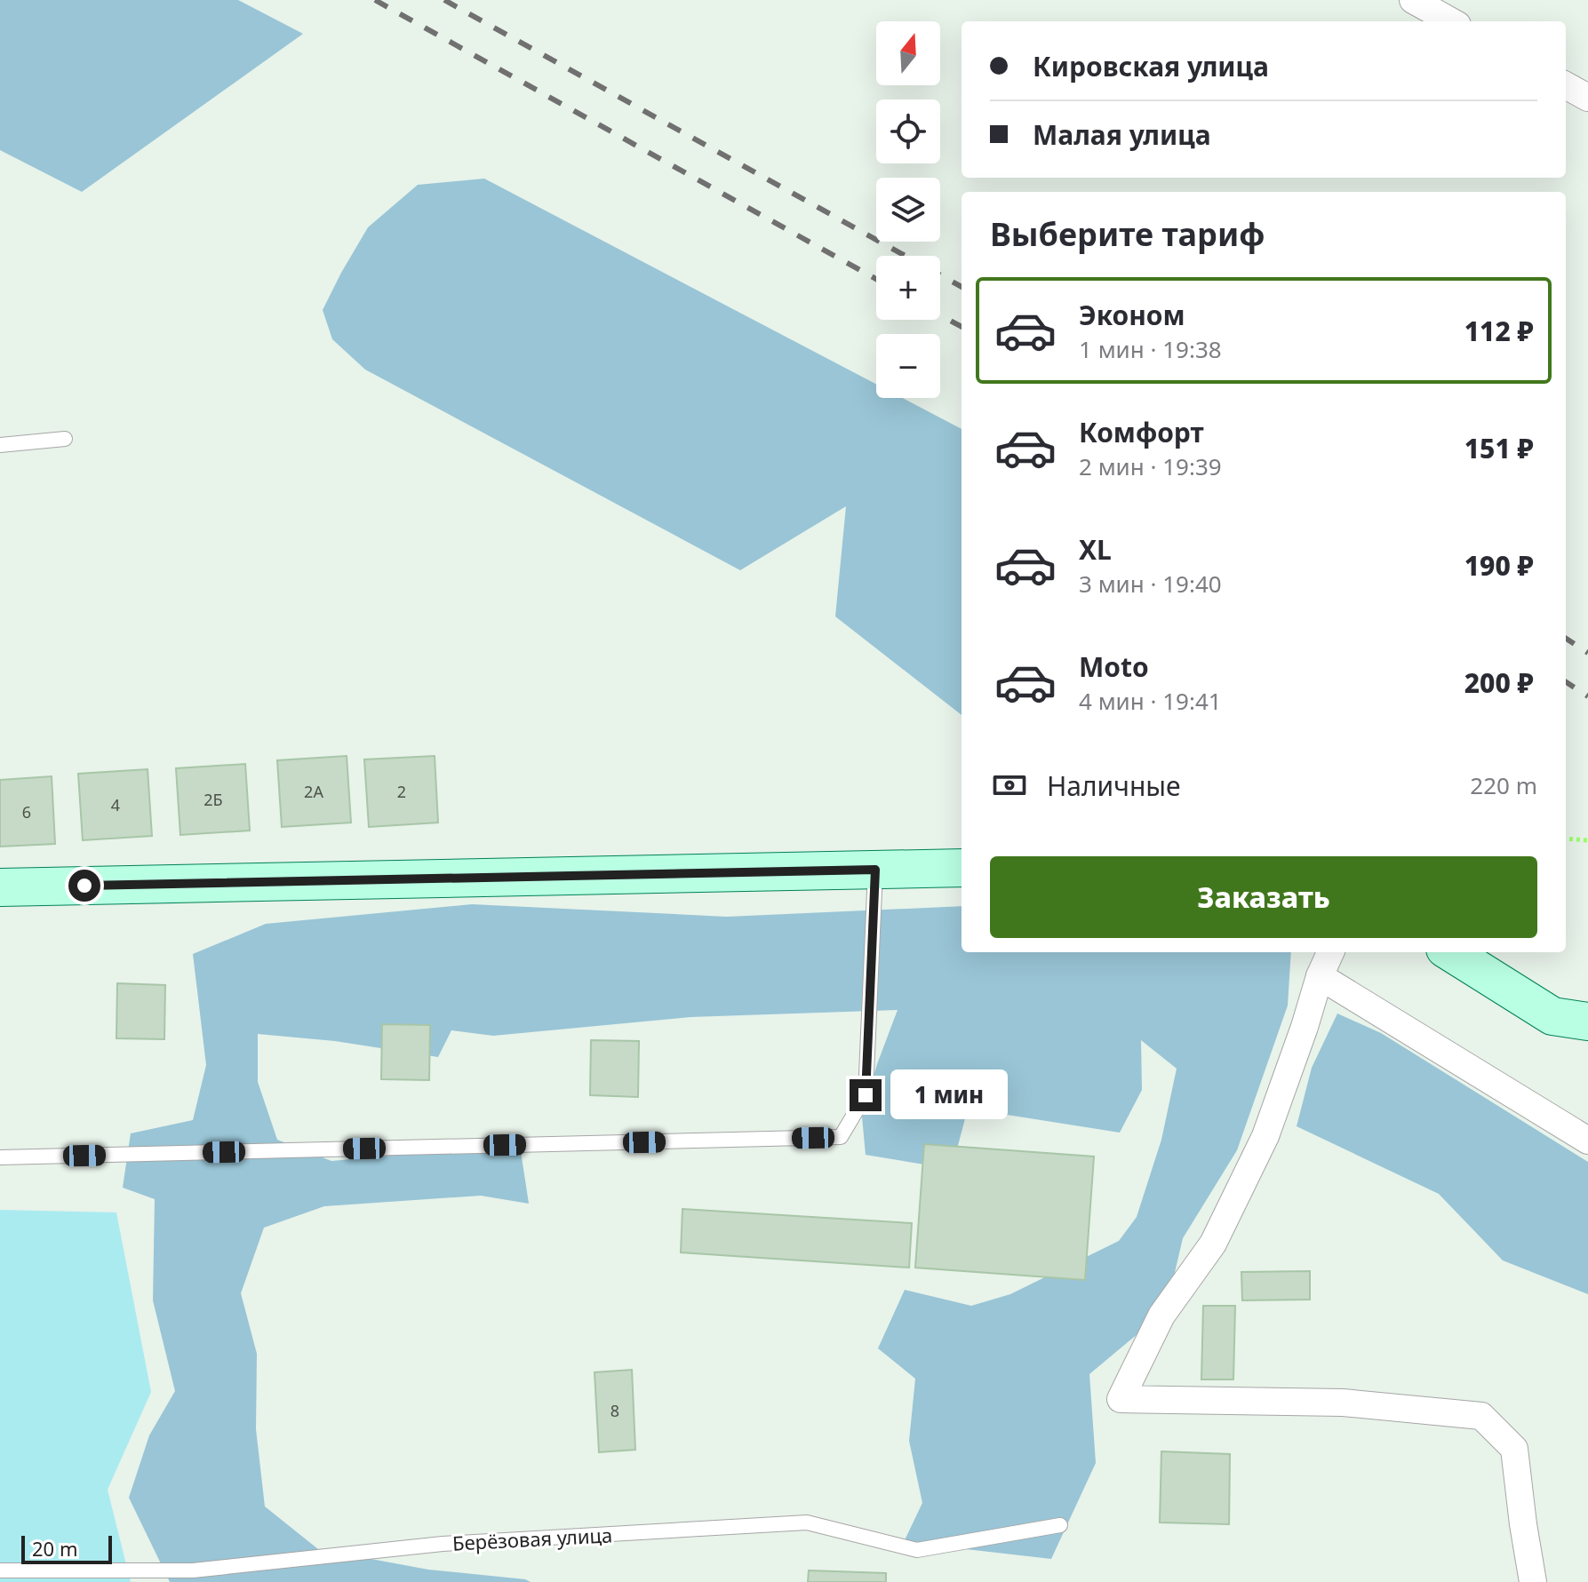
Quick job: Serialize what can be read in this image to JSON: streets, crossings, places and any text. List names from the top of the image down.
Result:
{
  "streets": {
    "lane": ["Берёзовая улица"]
  },
  "house_numbers": [
    "2А",
    "2",
    "2Б",
    "4",
    "6",
    "8"
  ],
  "scale_bar": "20 m",
  "north": "top",
  "page": {
    "map_buttons": ["+", "−"],
    "banner": ["Кировская улица", "Малая улица"],
    "heading": "Выберите тариф",
    "list": [
      {
        "name": "Эконом",
        "note": "1 мин · 19:38",
        "value": "112 ₽"
      },
      {
        "name": "Комфорт",
        "note": "2 мин · 19:39",
        "value": "151 ₽"
      },
      {
        "name": "XL",
        "note": "3 мин · 19:40",
        "value": "190 ₽"
      },
      {
        "name": "Moto",
        "note": "4 мин · 19:41",
        "value": "200 ₽"
      }
    ],
    "pay": ["Наличные", "220 m"],
    "buttons": "Заказать",
    "bubble": "1 мин",
    "scale": "20 m"
  }
}
